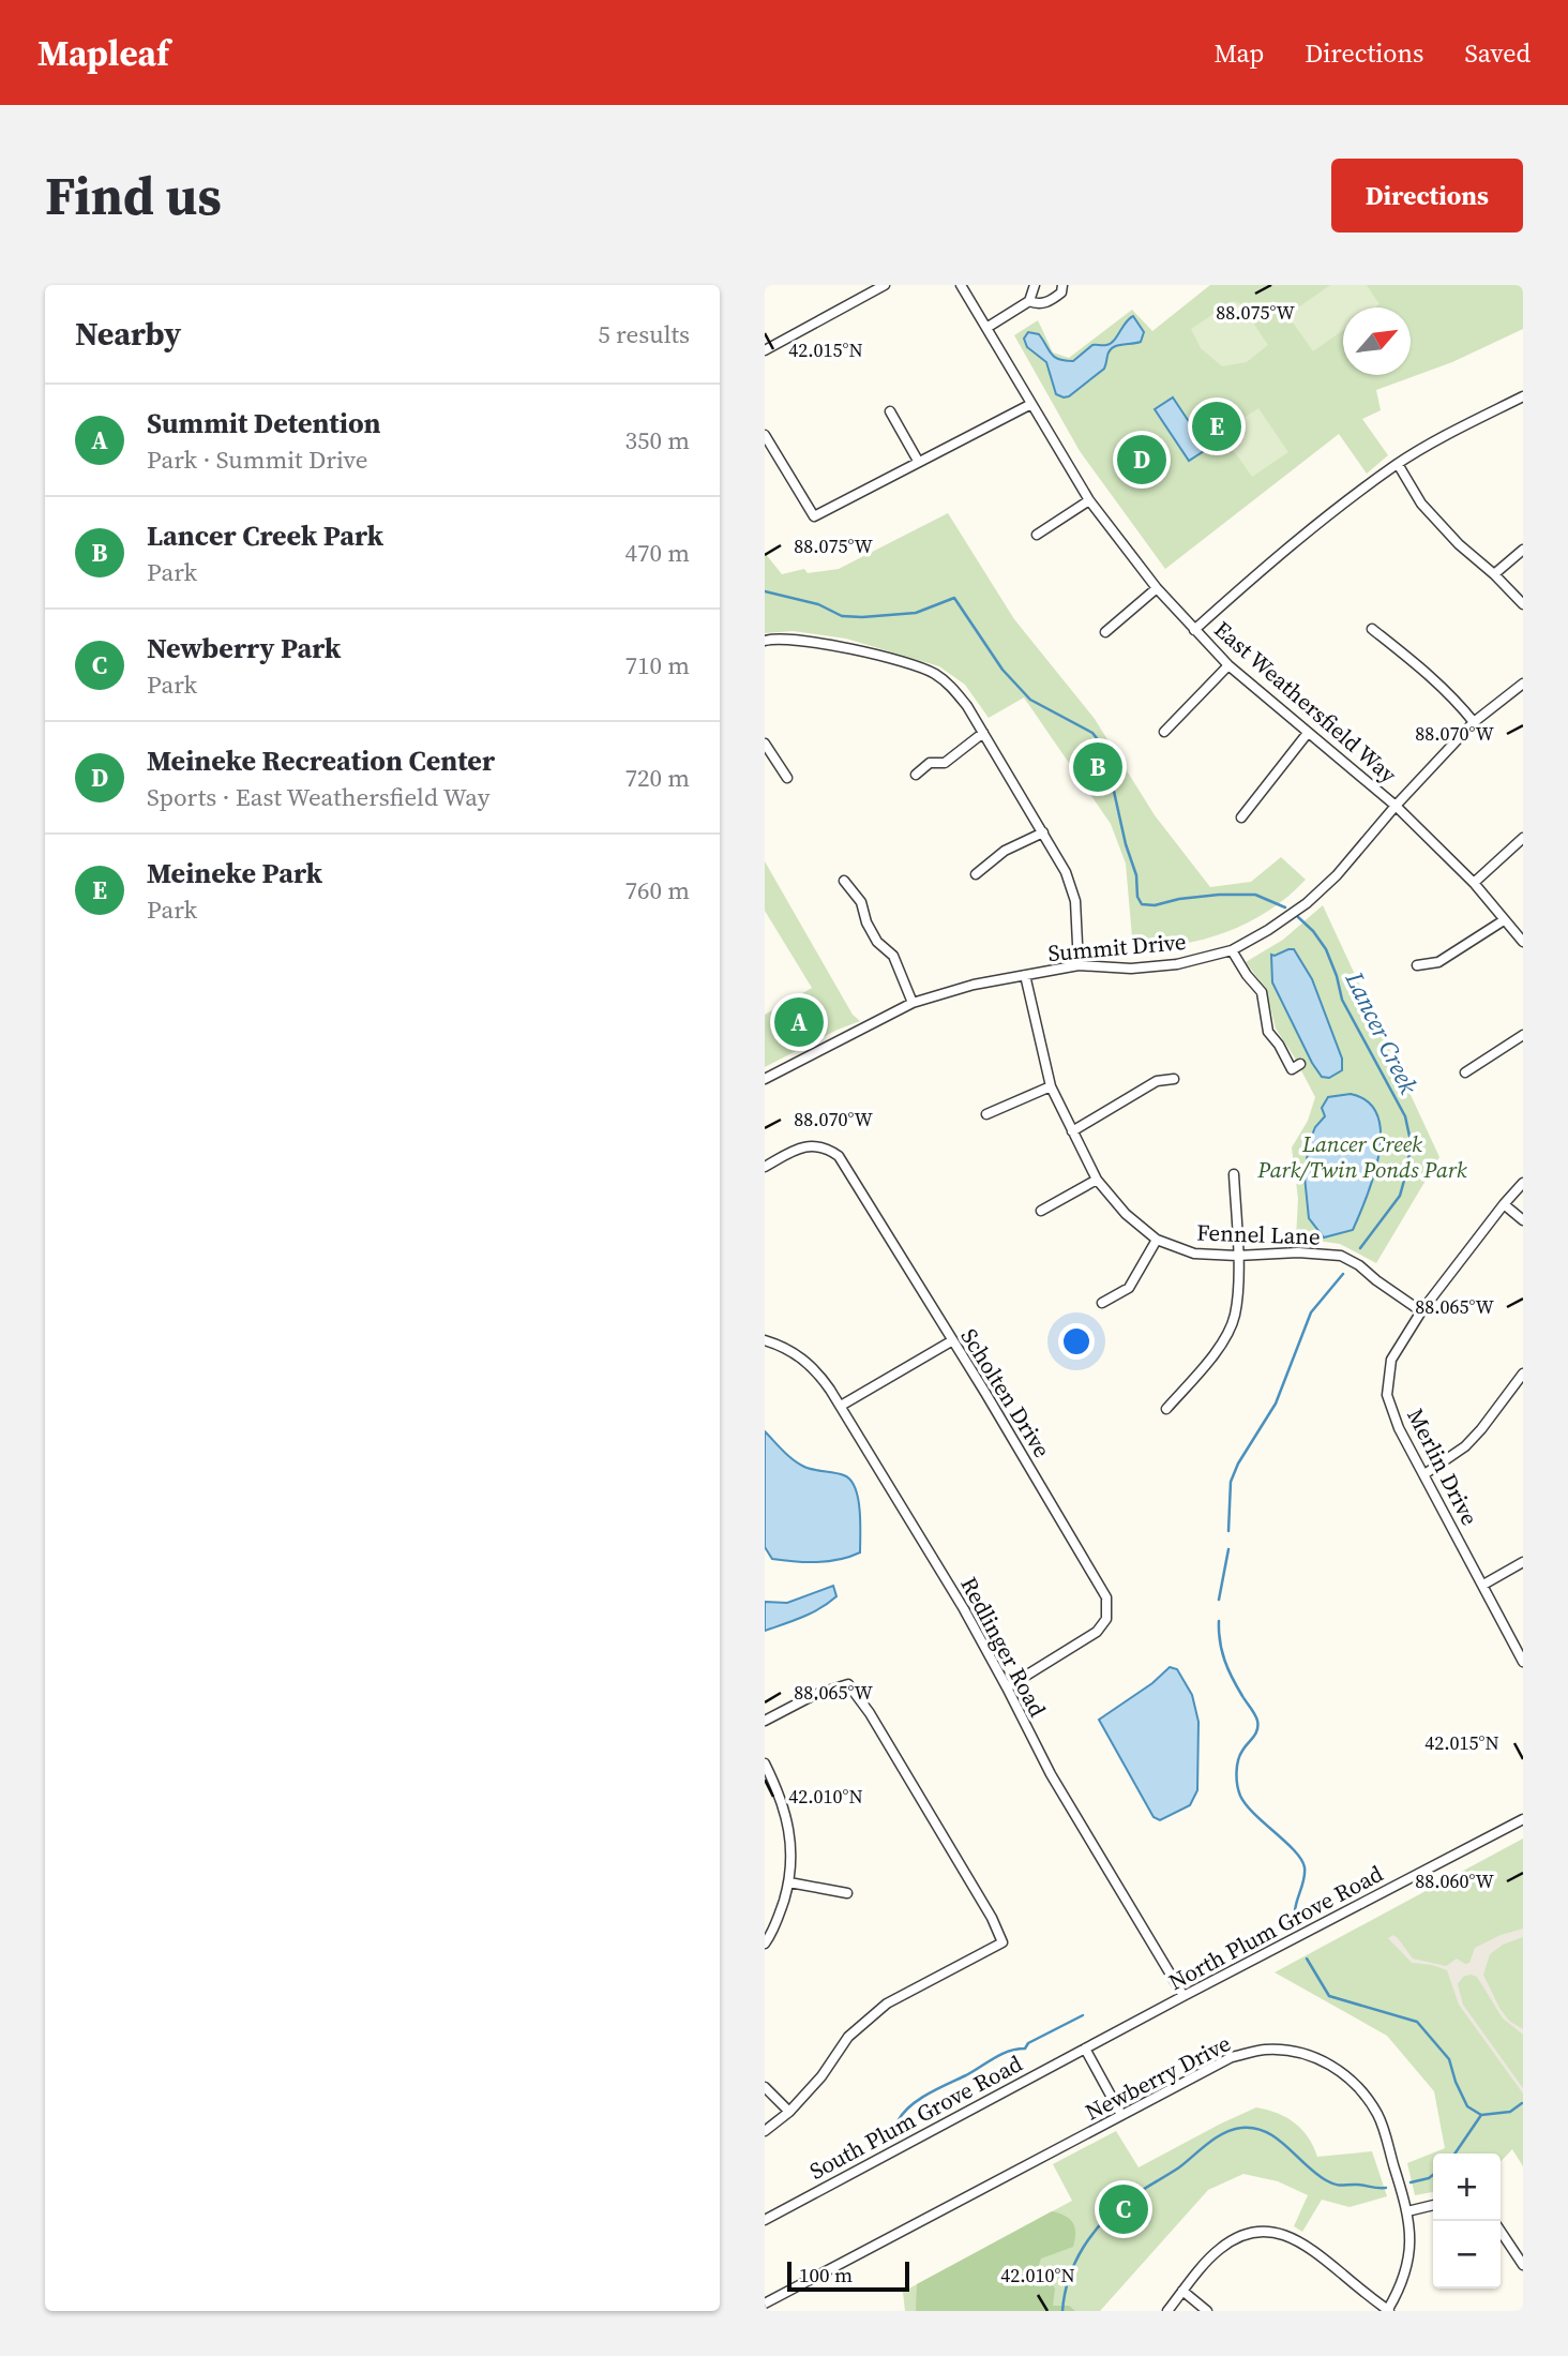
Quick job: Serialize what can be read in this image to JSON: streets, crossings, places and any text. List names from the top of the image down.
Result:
{
  "streets": {
    "street": [
      "East Weathersfield Way",
      "Summit Drive",
      "Fennel Lane",
      "Scholten Drive",
      "Merlin Drive",
      "Redlinger Road",
      "North Plum Grove Road",
      "Newberry Drive",
      "South Plum Grove Road"
    ]
  },
  "crossings": [
    ["East Weathersfield Way", "Summit Drive"],
    ["Summit Drive", "Fennel Lane"],
    ["Fennel Lane", "Merlin Drive"],
    ["Scholten Drive", "Redlinger Road"],
    ["Redlinger Road", "North Plum Grove Road"],
    ["North Plum Grove Road", "South Plum Grove Road"]
  ],
  "water": ["Lancer Creek"],
  "parks": ["Lancer Creek Park/Twin Ponds Park"],
  "scale_bar": "100 m",
  "north": "top right",
  "page": {
    "header": "Mapleaf",
    "nav": ["Map", "Directions", "Saved"],
    "buttons": "Directions",
    "title": "Find us",
    "heading": ["Nearby", "5 results"],
    "list": [
      {
        "mark": "A",
        "name": "Summit Detention",
        "note": "Park · Summit Drive",
        "value": "350 m"
      },
      {
        "mark": "B",
        "name": "Lancer Creek Park",
        "note": "Park",
        "value": "470 m"
      },
      {
        "mark": "C",
        "name": "Newberry Park",
        "note": "Park",
        "value": "710 m"
      },
      {
        "mark": "D",
        "name": "Meineke Recreation Center",
        "note": "Sports · East Weathersfield Way",
        "value": "720 m"
      },
      {
        "mark": "E",
        "name": "Meineke Park",
        "note": "Park",
        "value": "760 m"
      }
    ],
    "pins": [
      "E",
      "D",
      "B",
      "A",
      "C"
    ],
    "map_buttons": ["+", "−"],
    "scale": "100 m"
  },
  "coordinates": [
    "88.075°W",
    "42.015°N",
    "88.070°W",
    "88.065°W",
    "42.010°N",
    "88.060°W"
  ]
}
